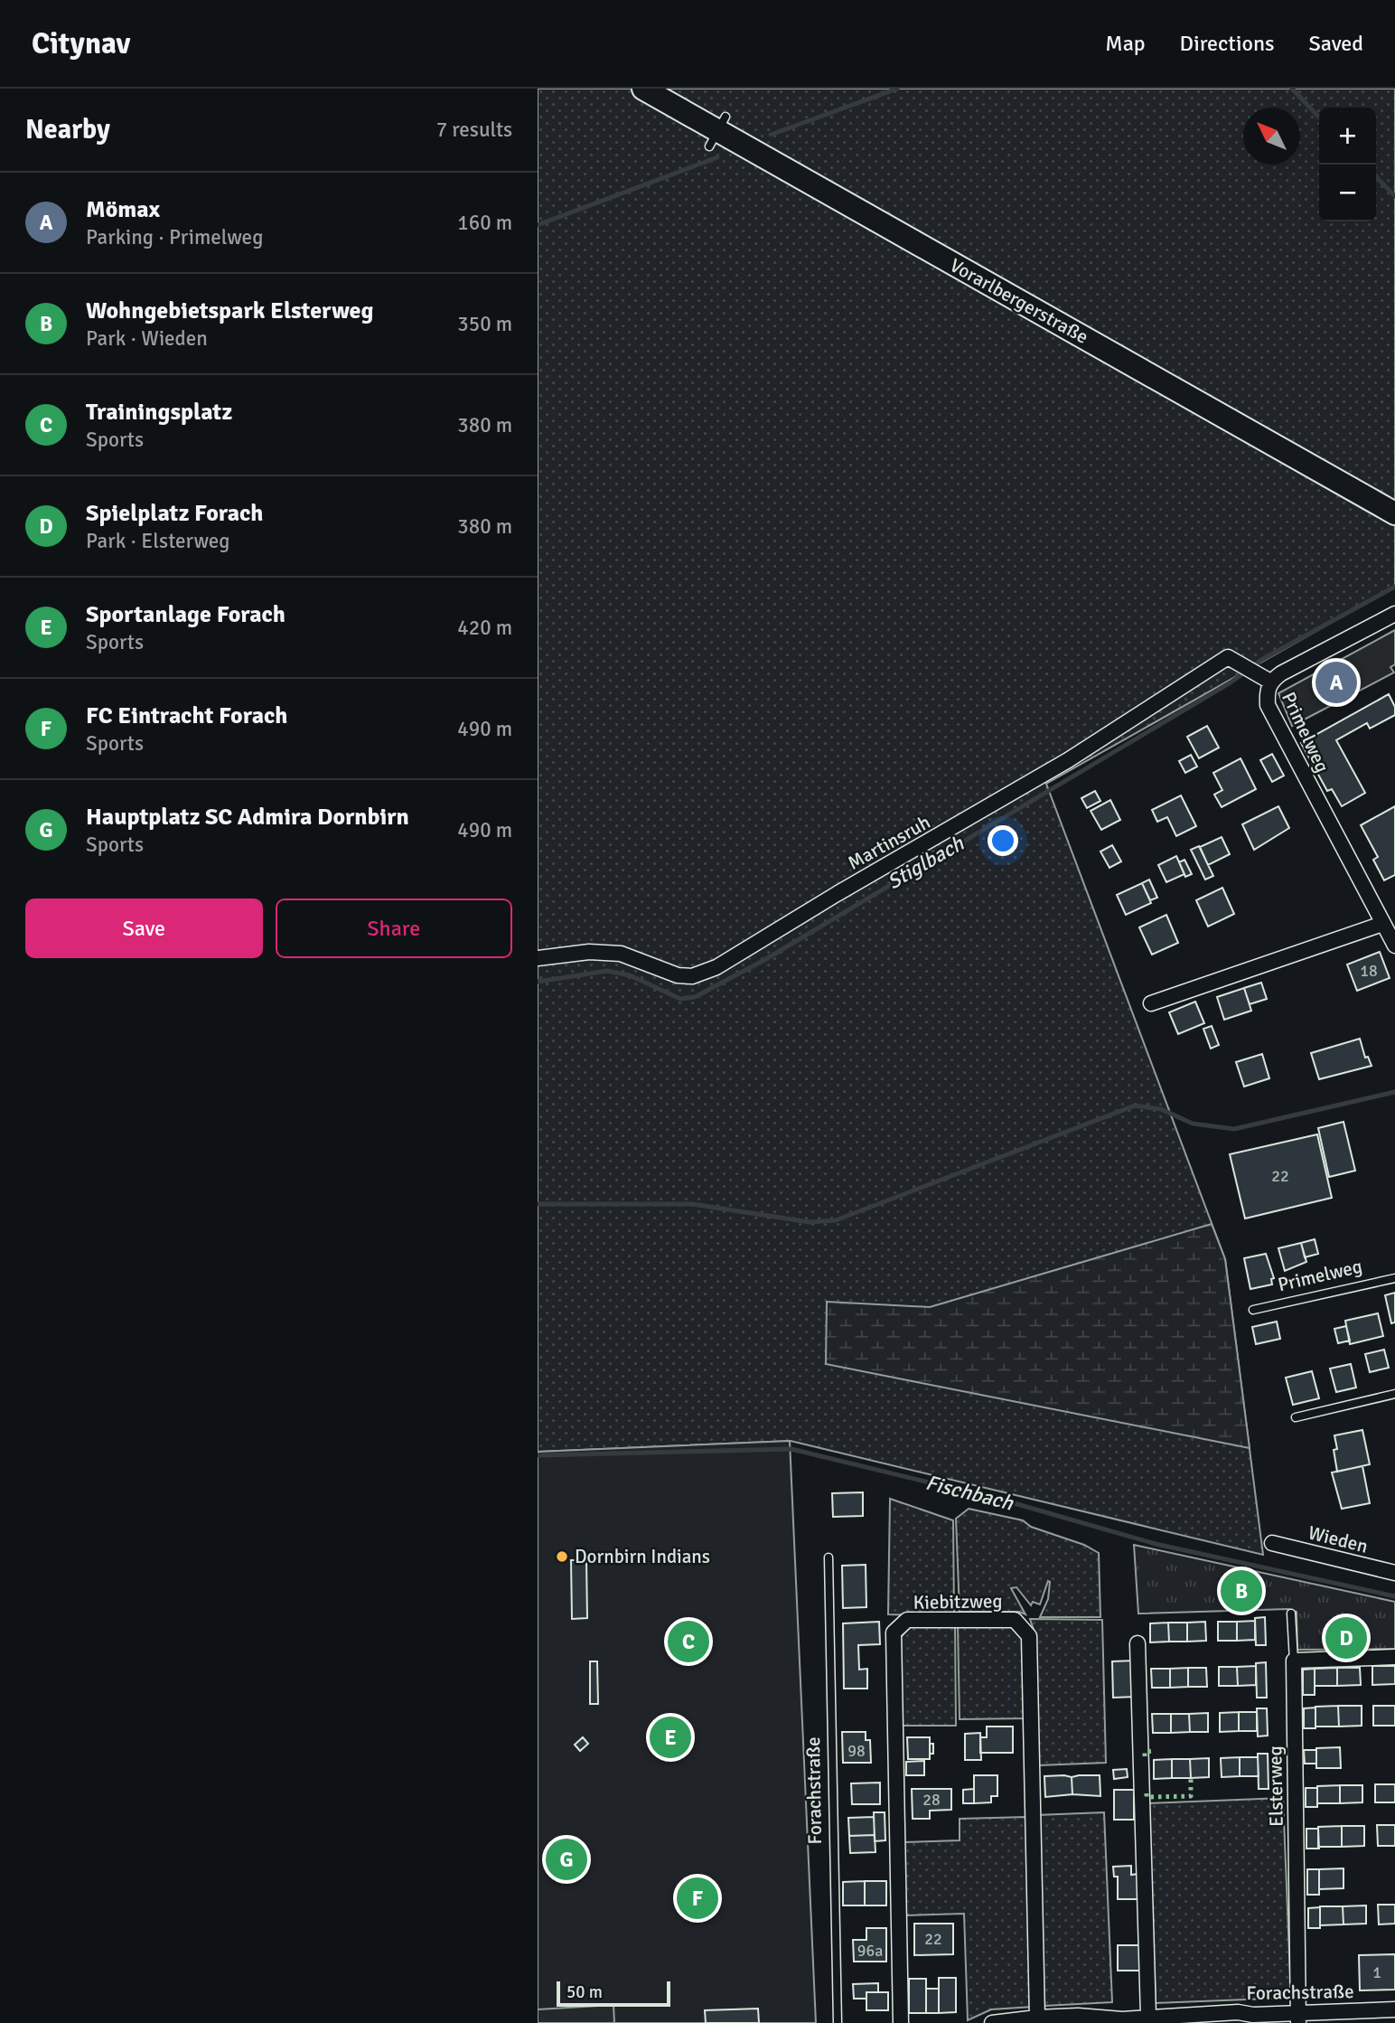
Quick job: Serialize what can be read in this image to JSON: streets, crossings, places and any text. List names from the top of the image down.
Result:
{
  "streets": {
    "main road": ["Vorarlbergerstraße"],
    "street": [
      "Primelweg",
      "Martinsruh",
      "Wieden",
      "Kiebitzweg",
      "Elsterweg",
      "Forachstraße"
    ]
  },
  "crossings": [
    ["Primelweg", "Martinsruh"],
    ["Kiebitzweg", "Forachstraße"],
    ["Elsterweg", "Forachstraße"]
  ],
  "water": ["Stiglbach", "Fischbach"],
  "places": ["Dornbirn Indians"],
  "house_numbers": [
    "18",
    "22",
    "98",
    "28",
    "22",
    "96a",
    "1"
  ],
  "scale_bar": "50 m",
  "north": "top left",
  "page": {
    "header": "Citynav",
    "nav": ["Map", "Directions", "Saved"],
    "heading": ["Nearby", "7 results"],
    "map_buttons": ["+", "−"],
    "list": [
      {
        "mark": "A",
        "name": "Mömax",
        "note": "Parking · Primelweg",
        "value": "160 m"
      },
      {
        "mark": "B",
        "name": "Wohngebietspark Elsterweg",
        "note": "Park · Wieden",
        "value": "350 m"
      },
      {
        "mark": "C",
        "name": "Trainingsplatz",
        "note": "Sports",
        "value": "380 m"
      },
      {
        "mark": "D",
        "name": "Spielplatz Forach",
        "note": "Park · Elsterweg",
        "value": "380 m"
      },
      {
        "mark": "E",
        "name": "Sportanlage Forach",
        "note": "Sports",
        "value": "420 m"
      },
      {
        "mark": "F",
        "name": "FC Eintracht Forach",
        "note": "Sports",
        "value": "490 m"
      },
      {
        "mark": "G",
        "name": "Hauptplatz SC Admira Dornbirn",
        "note": "Sports",
        "value": "490 m"
      }
    ],
    "pins": [
      "A",
      "B",
      "D",
      "C",
      "E",
      "G",
      "F"
    ],
    "buttons": ["Save", "Share"],
    "scale": "50 m"
  }
}
